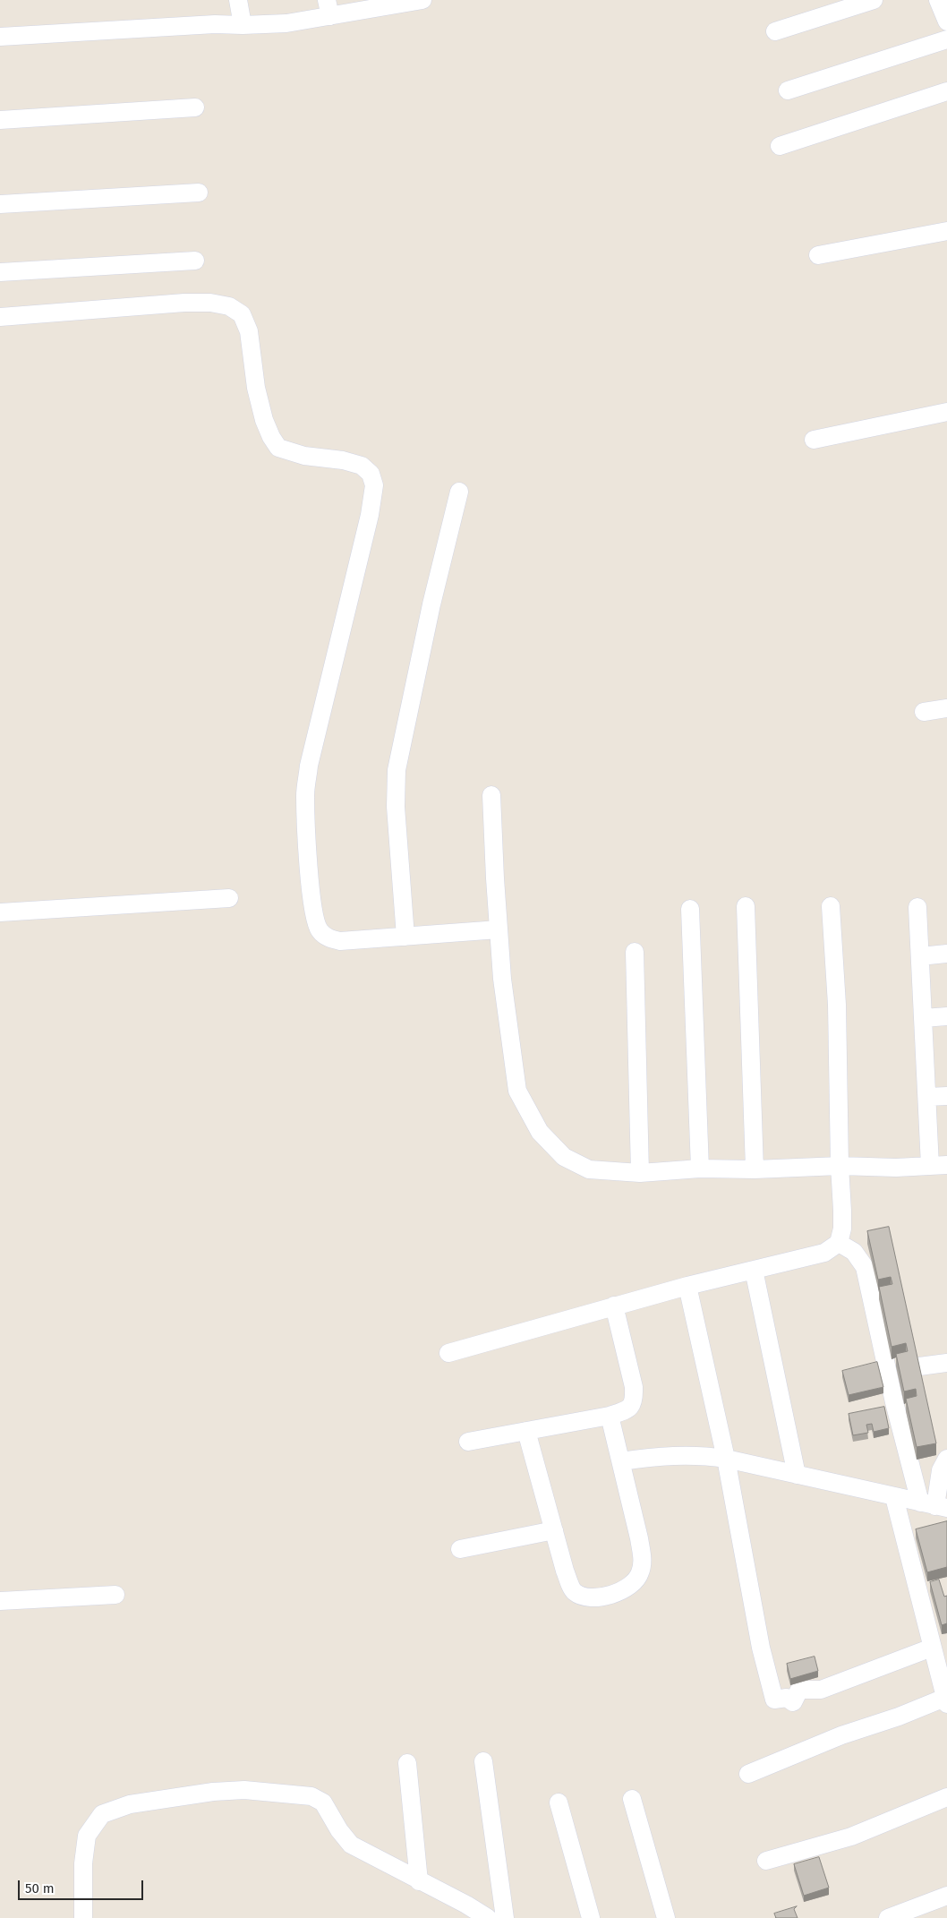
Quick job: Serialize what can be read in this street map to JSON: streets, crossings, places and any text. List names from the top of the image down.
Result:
{
  "scale_bar": "50 m"
}
